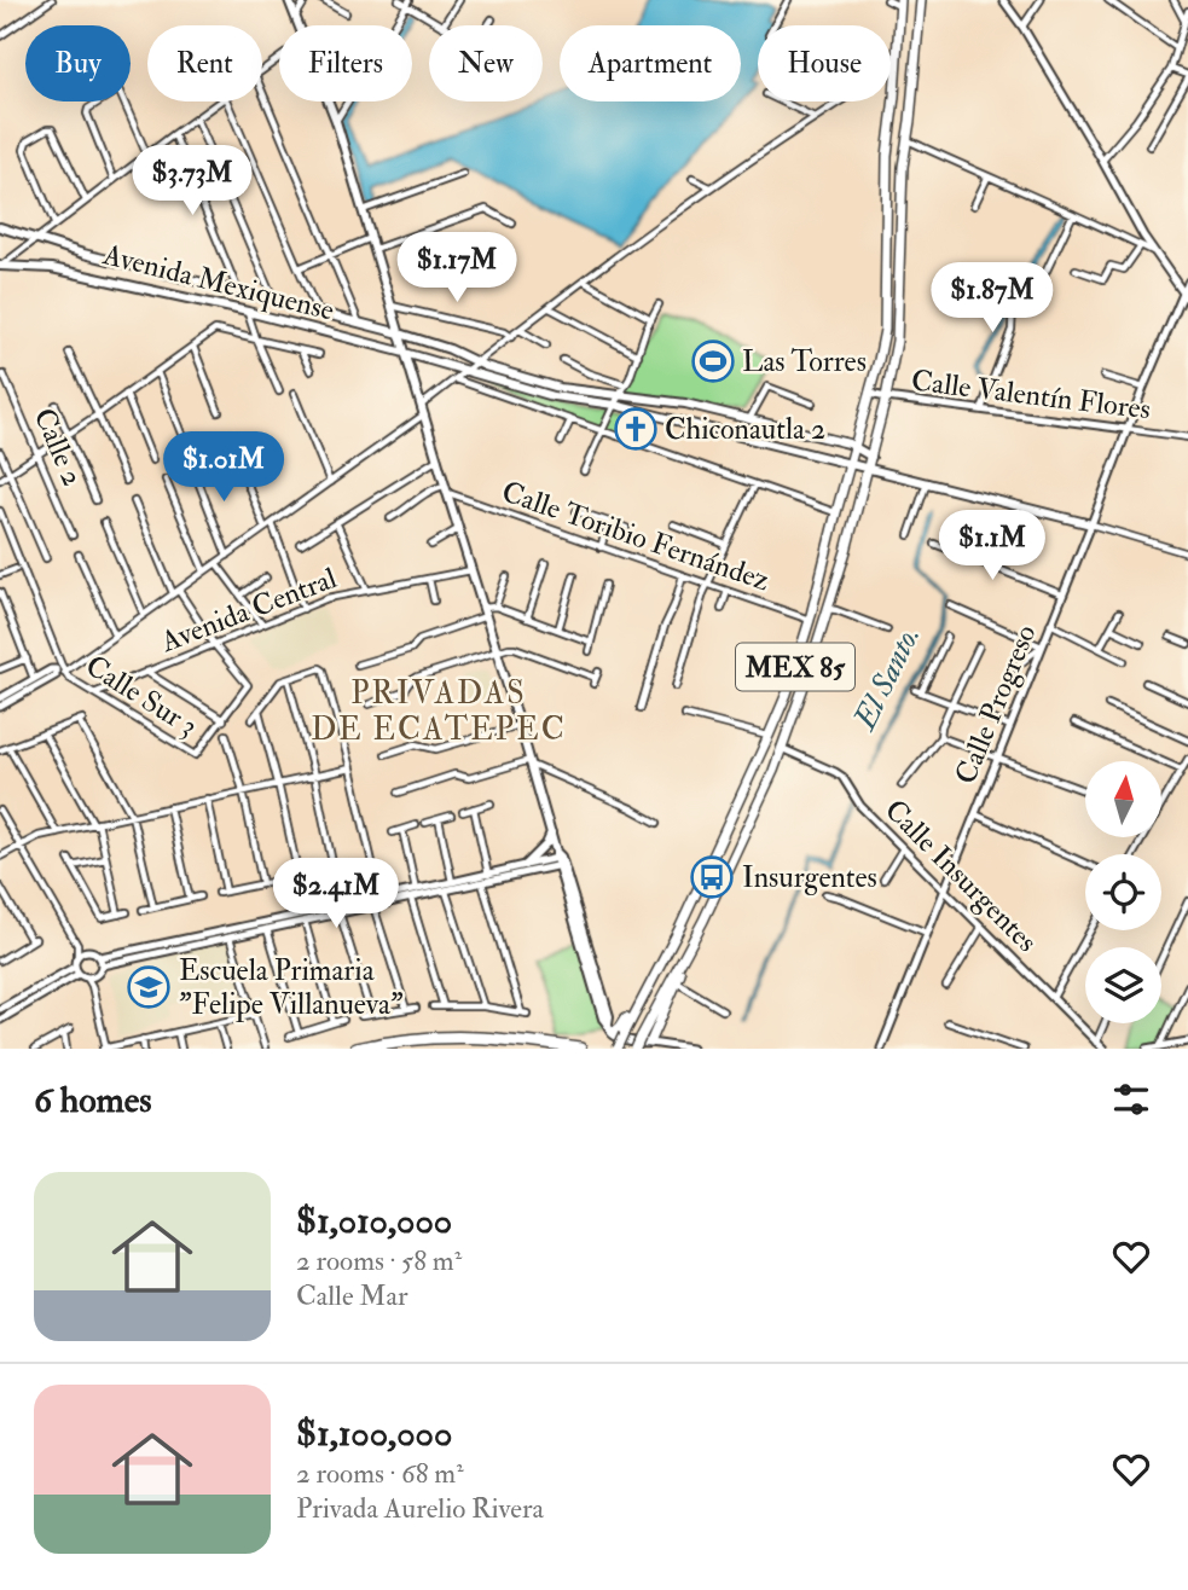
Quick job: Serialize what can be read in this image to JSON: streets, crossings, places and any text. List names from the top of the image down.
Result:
{
  "streets": {
    "main road": ["Avenida Mexiquense", "MEX 85"],
    "street": [
      "Calle Valentín Flores",
      "Calle 2",
      "Calle Toribio Fernández",
      "Avenida Central",
      "Calle Sur 3",
      "Calle Progreso",
      "Calle Insurgentes"
    ]
  },
  "crossings": [
    ["Avenida Mexiquense", "MEX 85"],
    ["Avenida Mexiquense", "Calle Progreso"],
    ["Calle Valentín Flores", "MEX 85"],
    ["Calle Valentín Flores", "Calle Progreso"],
    ["Calle Toribio Fernández", "MEX 85"],
    ["Avenida Central", "Calle Sur 3"],
    ["MEX 85", "Calle Insurgentes"],
    ["Calle Progreso", "Calle Insurgentes"]
  ],
  "districts": ["PRIVADAS DE ECATEPEC"],
  "water": ["El Santo."],
  "places": {
    "sports": ["Las Torres"],
    "church": ["Chiconautla 2"],
    "bus stop": ["Insurgentes"],
    "school or university": ["Escuela Primaria \"Felipe Villanueva\""]
  },
  "north": "top",
  "page": {
    "chip": [
      "Buy",
      "Rent",
      "Filters",
      "New",
      "Apartment",
      "House"
    ],
    "price": [
      "$3.73M",
      "$1.17M",
      "$1.87M",
      "$1.01M",
      "$1.1M",
      "$2.41M"
    ],
    "heading": "6 homes",
    "list": [
      {
        "name": "$1,010,000",
        "note": "2 rooms · 58 m² · Calle Mar"
      },
      {
        "name": "$1,100,000",
        "note": "2 rooms · 68 m² · Privada Aurelio Rivera"
      }
    ]
  }
}
